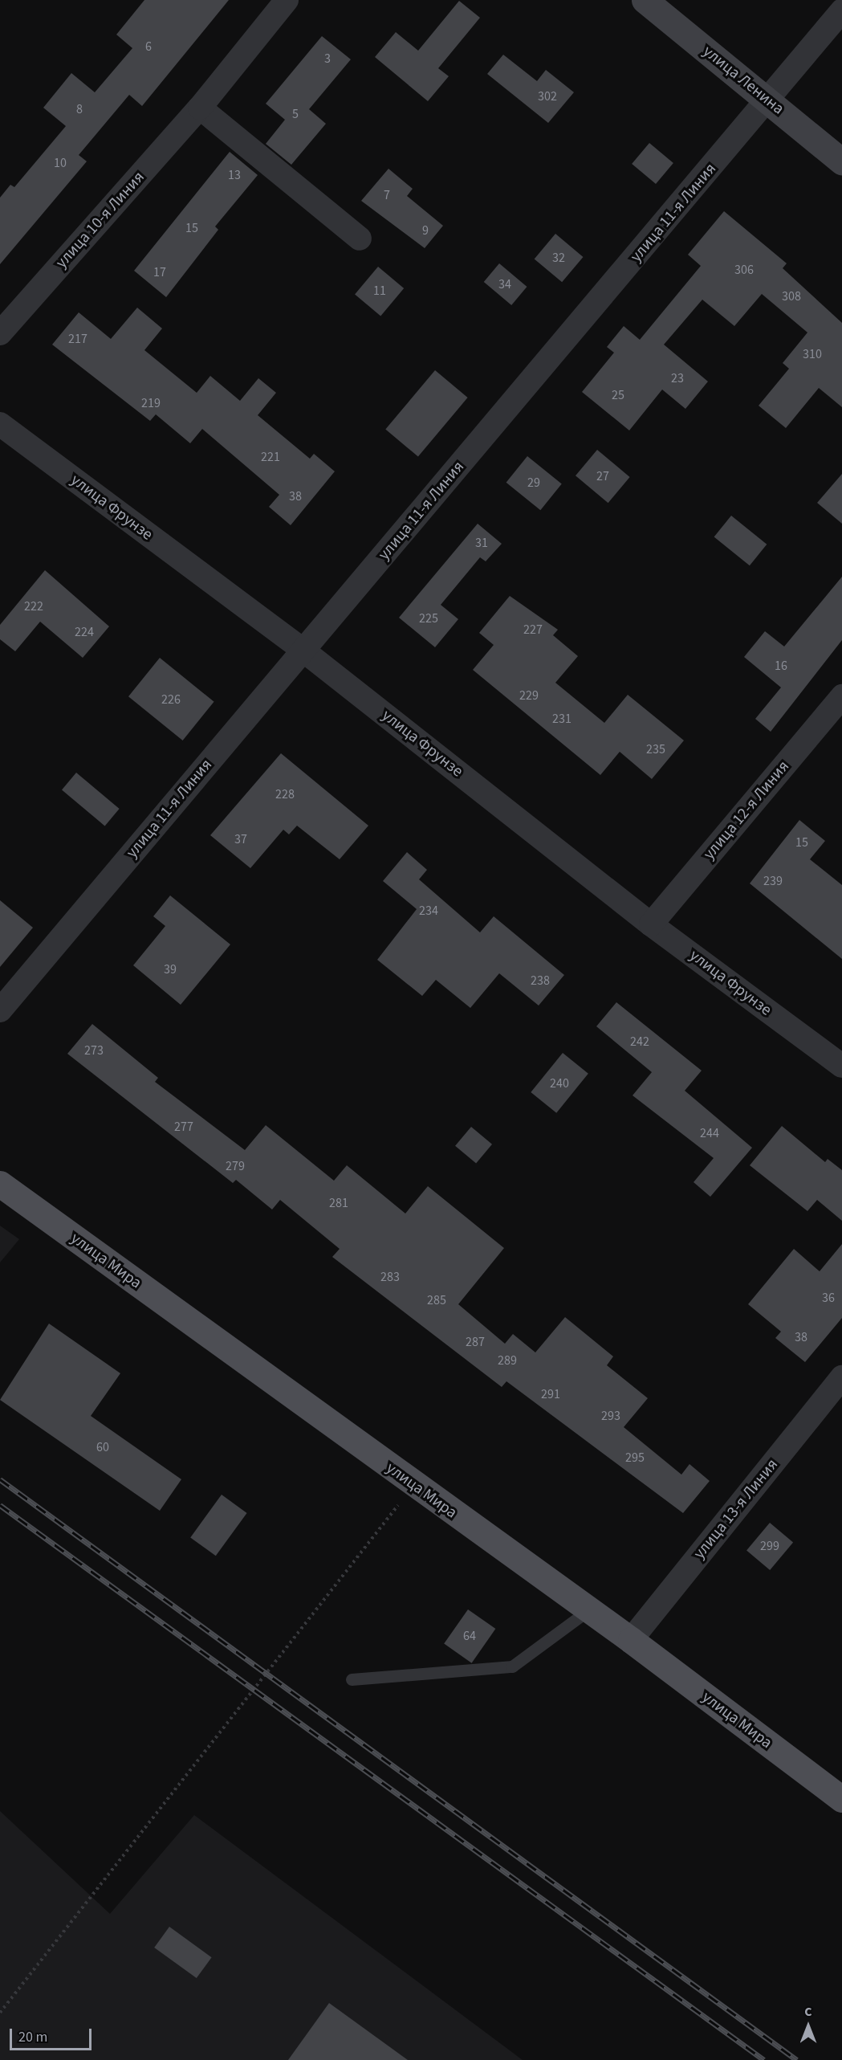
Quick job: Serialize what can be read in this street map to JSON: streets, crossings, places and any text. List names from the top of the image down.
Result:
{
  "streets": {
    "main road": ["улица Ленина", "улица Мира"],
    "street": [
      "улица 11-я Линия",
      "улица 10-я Линия",
      "улица Фрунзе",
      "улица 12-я Линия",
      "улица 13-я Линия"
    ]
  },
  "crossings": [
    ["улица Ленина", "улица 11-я Линия"],
    ["улица 11-я Линия", "улица Фрунзе"],
    ["улица Фрунзе", "улица 12-я Линия"],
    ["улица Мира", "улица 13-я Линия"]
  ],
  "house_numbers": [
    "6",
    "3",
    "302",
    "8",
    "5",
    "10",
    "13",
    "7",
    "15",
    "9",
    "32",
    "306",
    "17",
    "34",
    "11",
    "308",
    "217",
    "310",
    "23",
    "25",
    "219",
    "221",
    "27",
    "29",
    "38",
    "31",
    "222",
    "225",
    "227",
    "224",
    "16",
    "229",
    "226",
    "231",
    "235",
    "228",
    "37",
    "15",
    "239",
    "234",
    "39",
    "238",
    "242",
    "273",
    "240",
    "277",
    "244",
    "279",
    "281",
    "283",
    "36",
    "285",
    "38",
    "287",
    "289",
    "291",
    "293",
    "60",
    "295",
    "299",
    "64"
  ],
  "scale_bar": "20 m",
  "north": "top"
}
